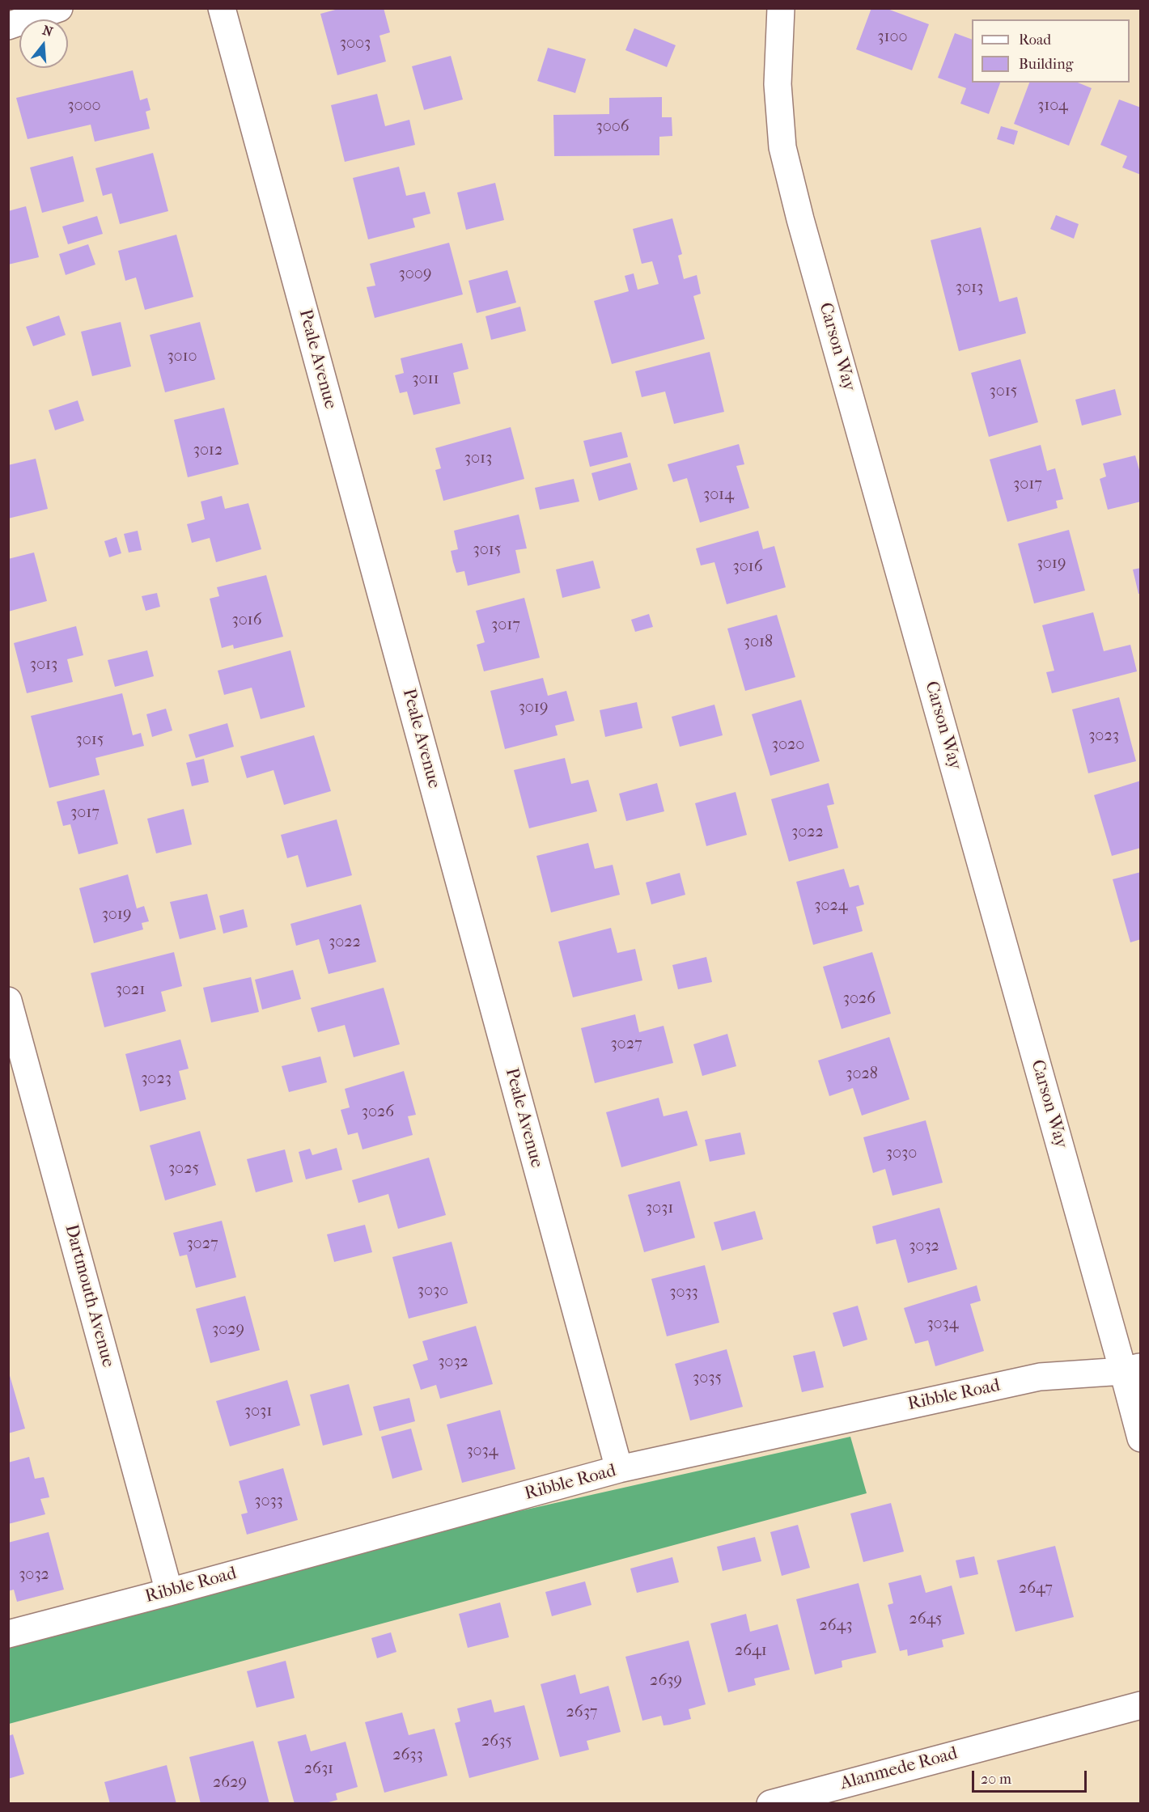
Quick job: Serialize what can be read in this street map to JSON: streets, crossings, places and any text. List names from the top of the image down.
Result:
{
  "streets": {
    "street": [
      "Carson Way",
      "Peale Avenue",
      "Dartmouth Avenue",
      "Ribble Road",
      "Alanmede Road"
    ]
  },
  "crossings": [
    ["Carson Way", "Ribble Road"],
    ["Peale Avenue", "Ribble Road"],
    ["Dartmouth Avenue", "Ribble Road"]
  ],
  "house_numbers": [
    "3100",
    "3003",
    "3000",
    "3104",
    "3006",
    "3009",
    "3013",
    "3010",
    "3011",
    "3015",
    "3012",
    "3013",
    "3017",
    "3014",
    "3015",
    "3019",
    "3016",
    "3016",
    "3017",
    "3018",
    "3013",
    "3019",
    "3023",
    "3015",
    "3020",
    "3017",
    "3022",
    "3024",
    "3019",
    "3022",
    "3021",
    "3026",
    "3027",
    "3028",
    "3023",
    "3026",
    "3030",
    "3025",
    "3031",
    "3027",
    "3032",
    "3030",
    "3033",
    "3034",
    "3029",
    "3032",
    "3035",
    "3031",
    "3034",
    "3033",
    "3032",
    "2647",
    "2645",
    "2643",
    "2641",
    "2639",
    "2637",
    "2635",
    "2633",
    "2631",
    "2629"
  ],
  "legend": ["Road", "Building"],
  "scale_bar": "20 m",
  "north": "top"
}
